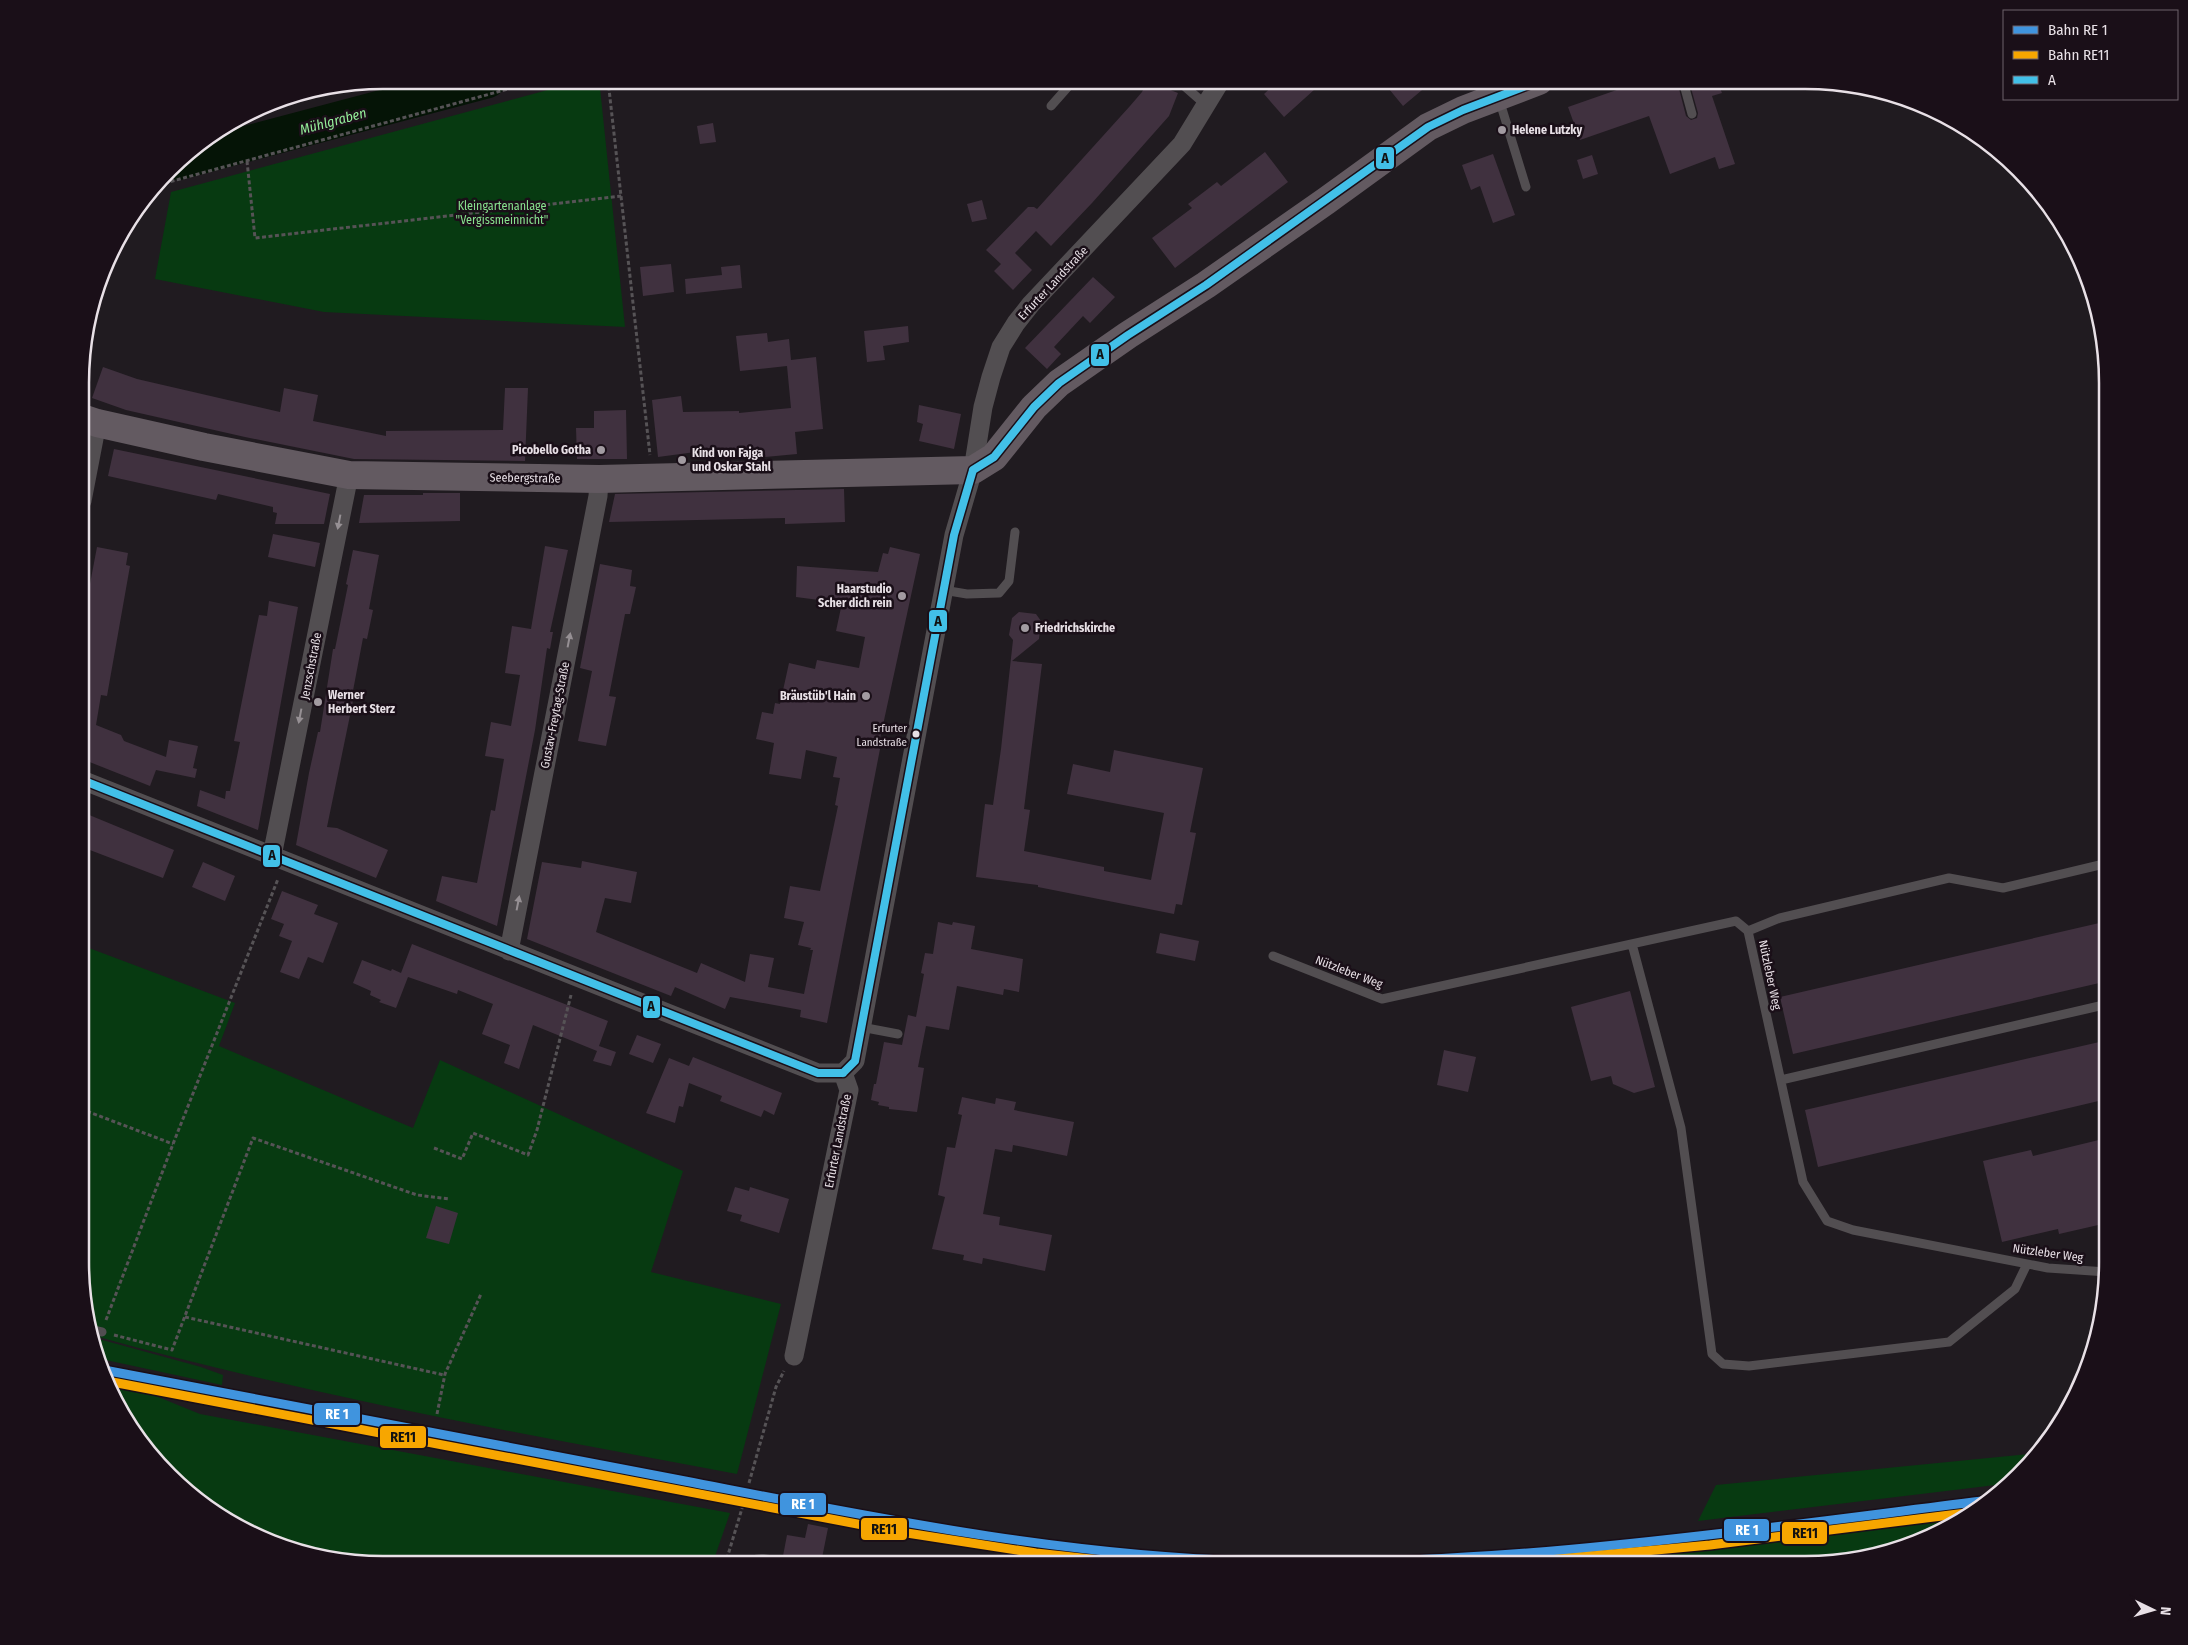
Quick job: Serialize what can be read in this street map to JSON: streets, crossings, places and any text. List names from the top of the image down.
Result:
{
  "streets": {
    "main road": ["Seebergstraße"],
    "street": ["Erfurter Landstraße", "Jenzschstraße", "Gustav-Freytag-Straße"],
    "lane": ["Nützleber Weg"]
  },
  "crossings": [
    ["Erfurter Landstraße", "Seebergstraße"],
    ["Seebergstraße", "Jenzschstraße"],
    ["Seebergstraße", "Gustav-Freytag-Straße"]
  ],
  "one_way": ["Jenzschstraße", "Gustav-Freytag-Straße"],
  "water": ["Mühlgraben"],
  "parks": ["Kleingartenanlage \"Vergissmeinnicht\""],
  "places": [
    "Helene Lutzky",
    "Picobello Gotha",
    "Kind von Fajga und Oskar Stahl",
    "Haarstudio Scher dich rein",
    "Friedrichskirche",
    "Bräustüb'l Hain",
    "Werner Herbert Sterz",
    "Erfurter Landstraße"
  ],
  "lines": ["transit line A", "rail line RE11"],
  "legend": ["Bahn RE 1", "Bahn RE11", "A"],
  "north": "right"
}
